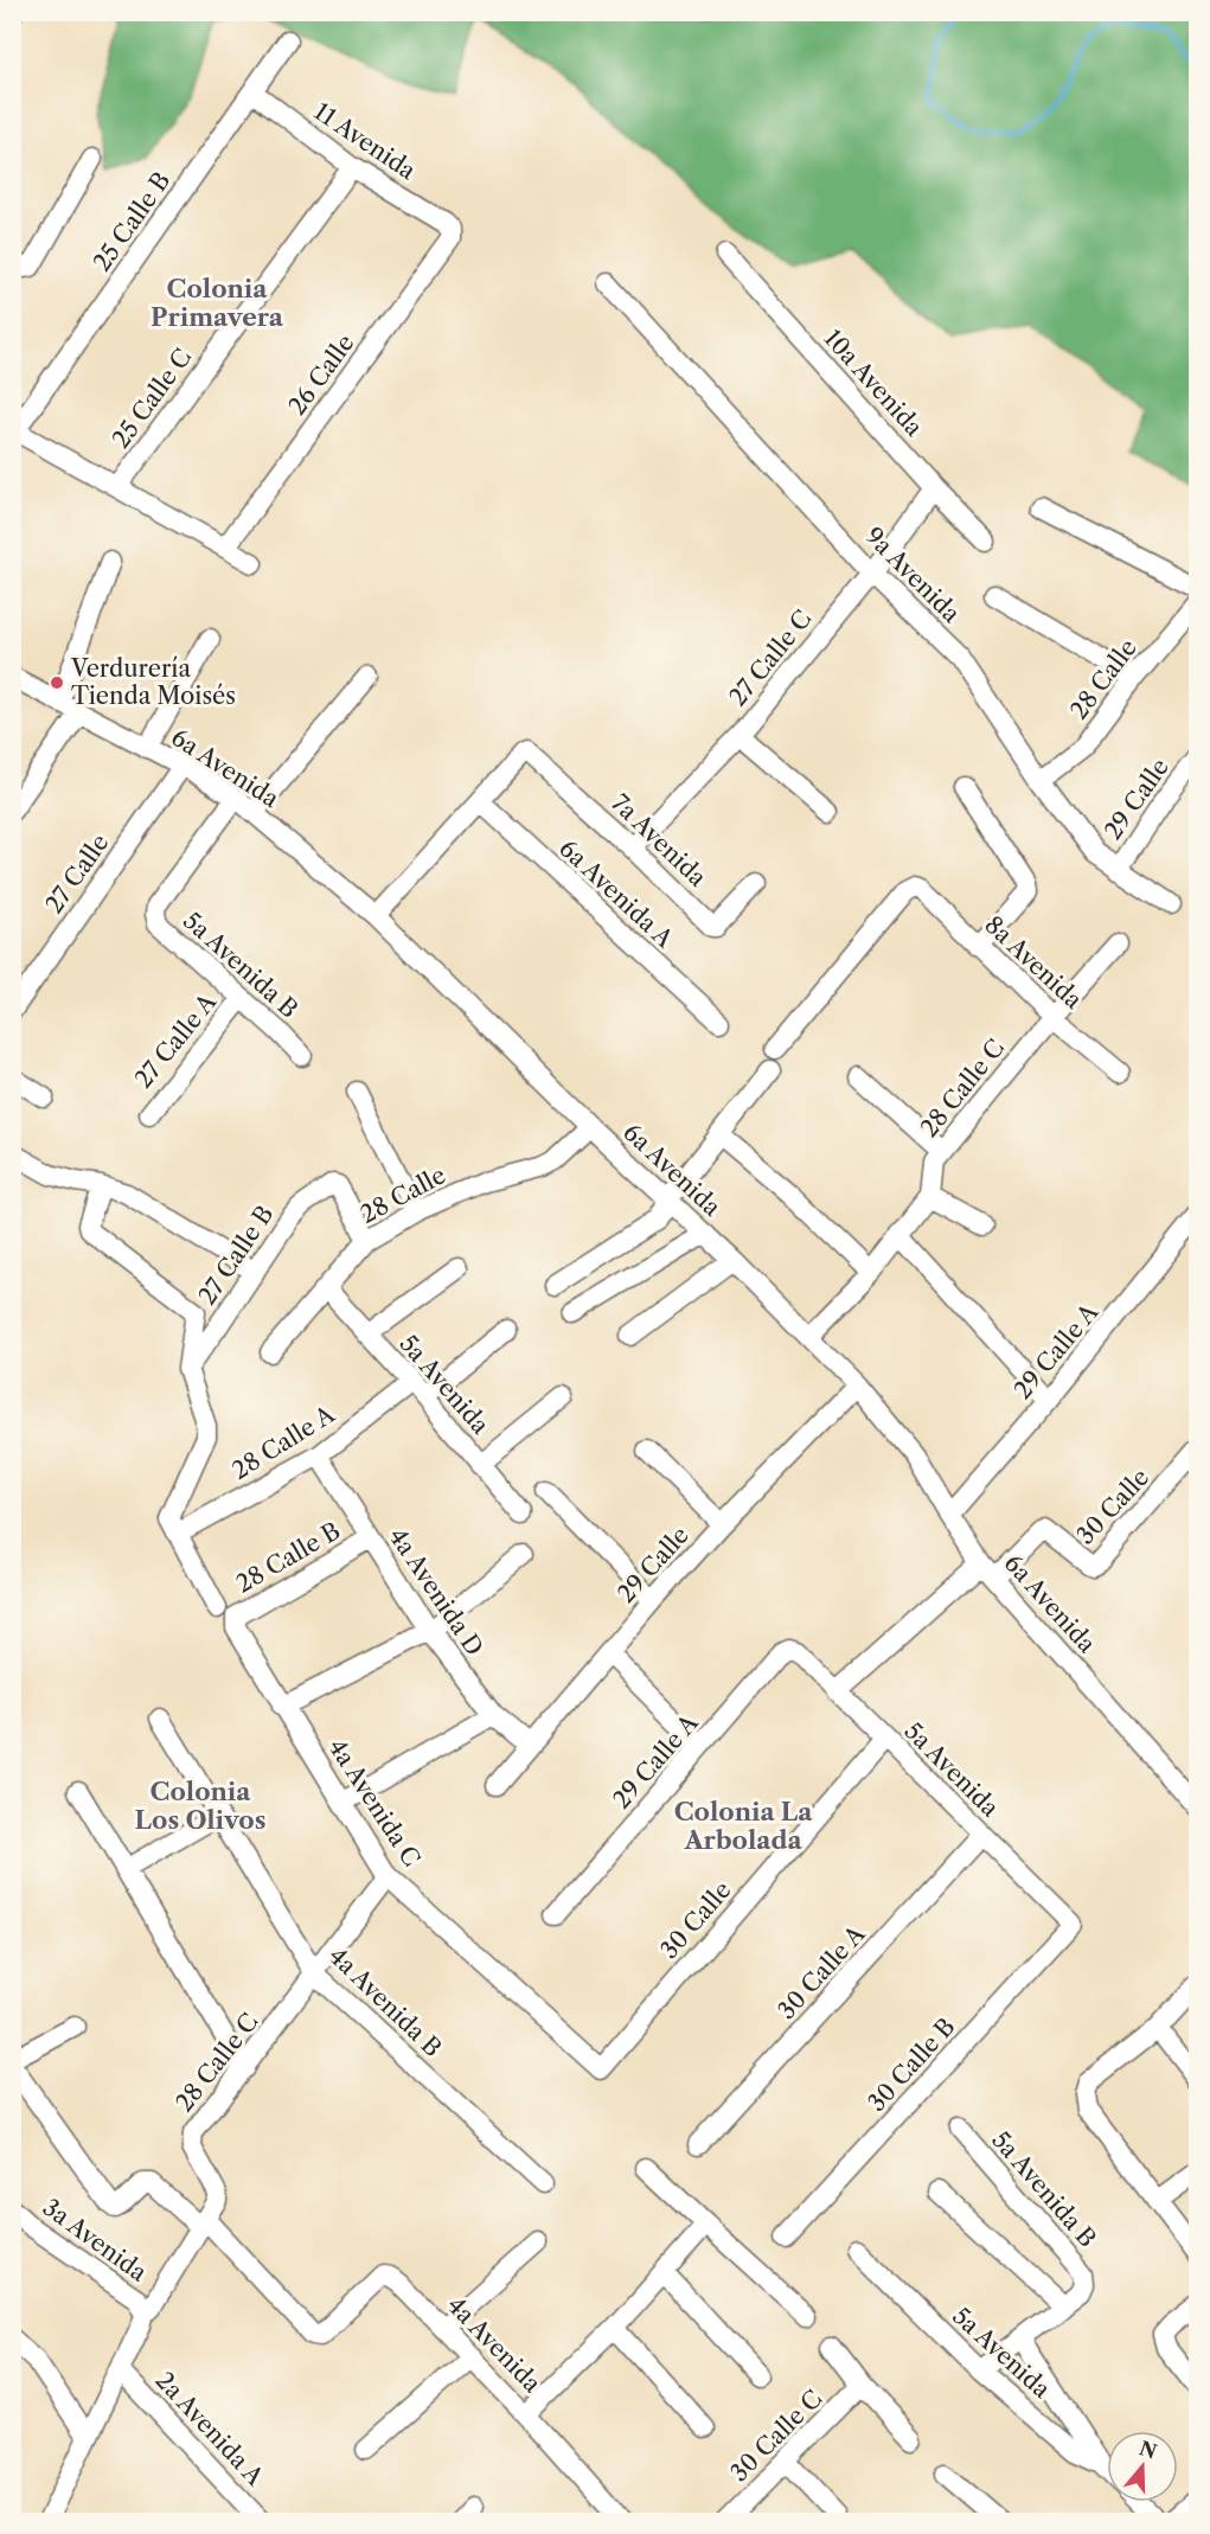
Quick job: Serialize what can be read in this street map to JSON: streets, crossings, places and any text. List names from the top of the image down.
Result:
{
  "streets": {
    "street": [
      "11 Avenida",
      "25 Calle B",
      "26 Calle",
      "10a Avenida",
      "25 Calle C",
      "9a Avenida",
      "27 Calle C",
      "28 Calle",
      "6a Avenida",
      "29 Calle",
      "7a Avenida",
      "27 Calle",
      "6a Avenida A",
      "8a Avenida",
      "5a Avenida B",
      "27 Calle A",
      "28 Calle C",
      "27 Calle B",
      "29 Calle A",
      "5a Avenida",
      "28 Calle A",
      "30 Calle",
      "28 Calle B",
      "4a Avenida D",
      "4a Avenida C",
      "30 Calle A",
      "4a Avenida B",
      "30 Calle B",
      "3a Avenida",
      "4a Avenida",
      "2a Avenida A",
      "30 Calle C"
    ]
  },
  "crossings": [
    ["11 Avenida", "25 Calle B"],
    ["11 Avenida", "26 Calle"],
    ["11 Avenida", "25 Calle C"],
    ["10a Avenida", "27 Calle C"],
    ["9a Avenida", "27 Calle C"],
    ["9a Avenida", "28 Calle"],
    ["9a Avenida", "29 Calle"],
    ["27 Calle C", "7a Avenida"],
    ["28 Calle", "6a Avenida"],
    ["28 Calle", "27 Calle B"],
    ["28 Calle", "5a Avenida"],
    ["6a Avenida", "29 Calle"],
    ["6a Avenida", "27 Calle"],
    ["6a Avenida", "5a Avenida B"],
    ["6a Avenida", "29 Calle A"],
    ["6a Avenida", "30 Calle"],
    ["29 Calle", "4a Avenida D"],
    ["7a Avenida", "6a Avenida A"],
    ["8a Avenida", "28 Calle C"],
    ["5a Avenida B", "27 Calle A"],
    ["28 Calle C", "4a Avenida C"],
    ["28 Calle C", "4a Avenida B"],
    ["28 Calle C", "3a Avenida"],
    ["28 Calle C", "4a Avenida"],
    ["28 Calle C", "2a Avenida A"],
    ["29 Calle A", "5a Avenida"],
    ["5a Avenida", "28 Calle A"],
    ["5a Avenida", "30 Calle"],
    ["5a Avenida", "30 Calle A"],
    ["5a Avenida", "30 Calle B"],
    ["28 Calle A", "4a Avenida D"],
    ["30 Calle", "4a Avenida C"],
    ["28 Calle B", "4a Avenida D"],
    ["28 Calle B", "4a Avenida C"]
  ],
  "districts": ["Colonia Primavera", "Colonia Los Olivos", "Colonia La Arbolada"],
  "places": ["Verdurería Tienda Moisés"],
  "north": "top"
}
